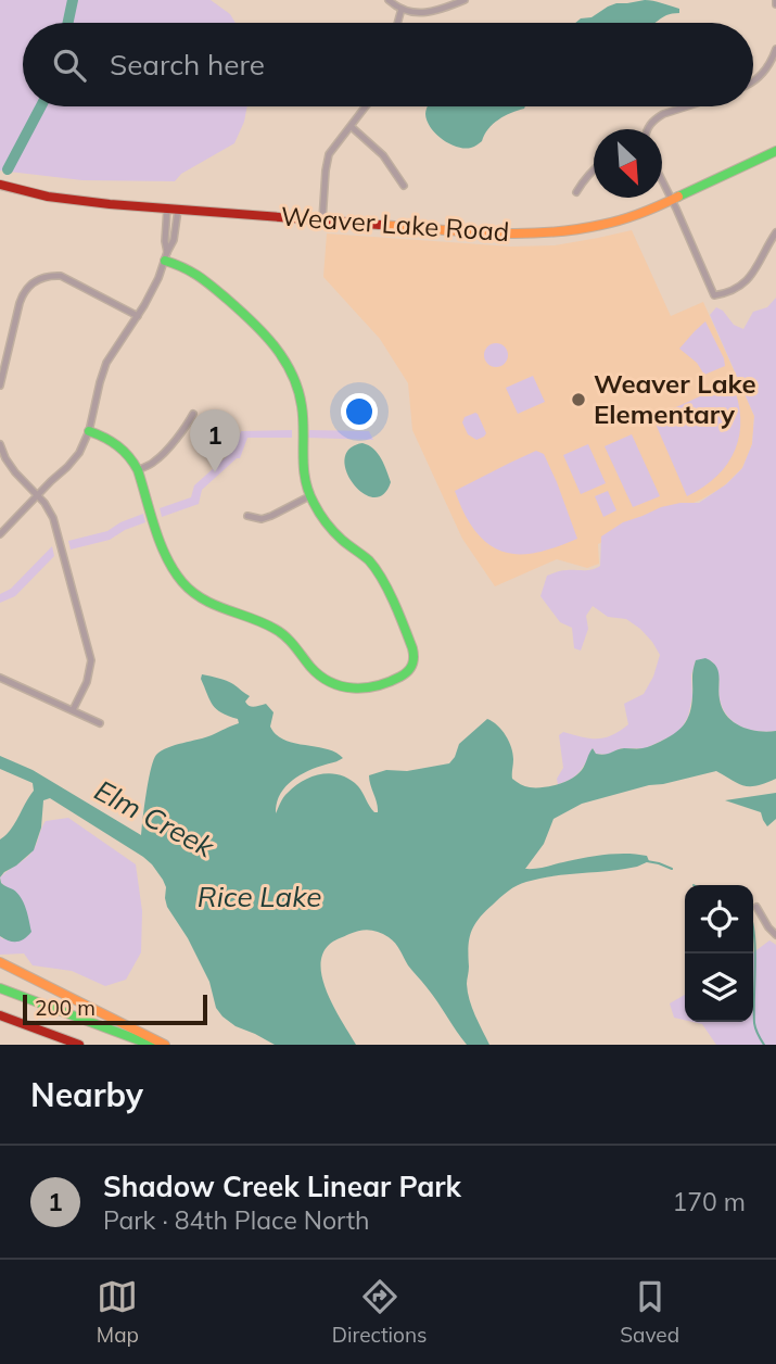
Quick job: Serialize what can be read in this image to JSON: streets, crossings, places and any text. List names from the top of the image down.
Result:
{
  "streets": {
    "main road": ["Weaver Lake Road"]
  },
  "water": ["Elm Creek", "Rice Lake"],
  "places": ["Weaver Lake Elementary"],
  "scale_bar": "200 m",
  "north": "bottom right",
  "page": {
    "search": "Search here",
    "pins": "1",
    "scale": "200 m",
    "heading": "Nearby",
    "list": [
      {
        "mark": "1",
        "name": "Shadow Creek Linear Park",
        "note": "Park · 84th Place North",
        "value": "170 m"
      }
    ],
    "nav": ["Map", "Directions", "Saved"]
  }
}
